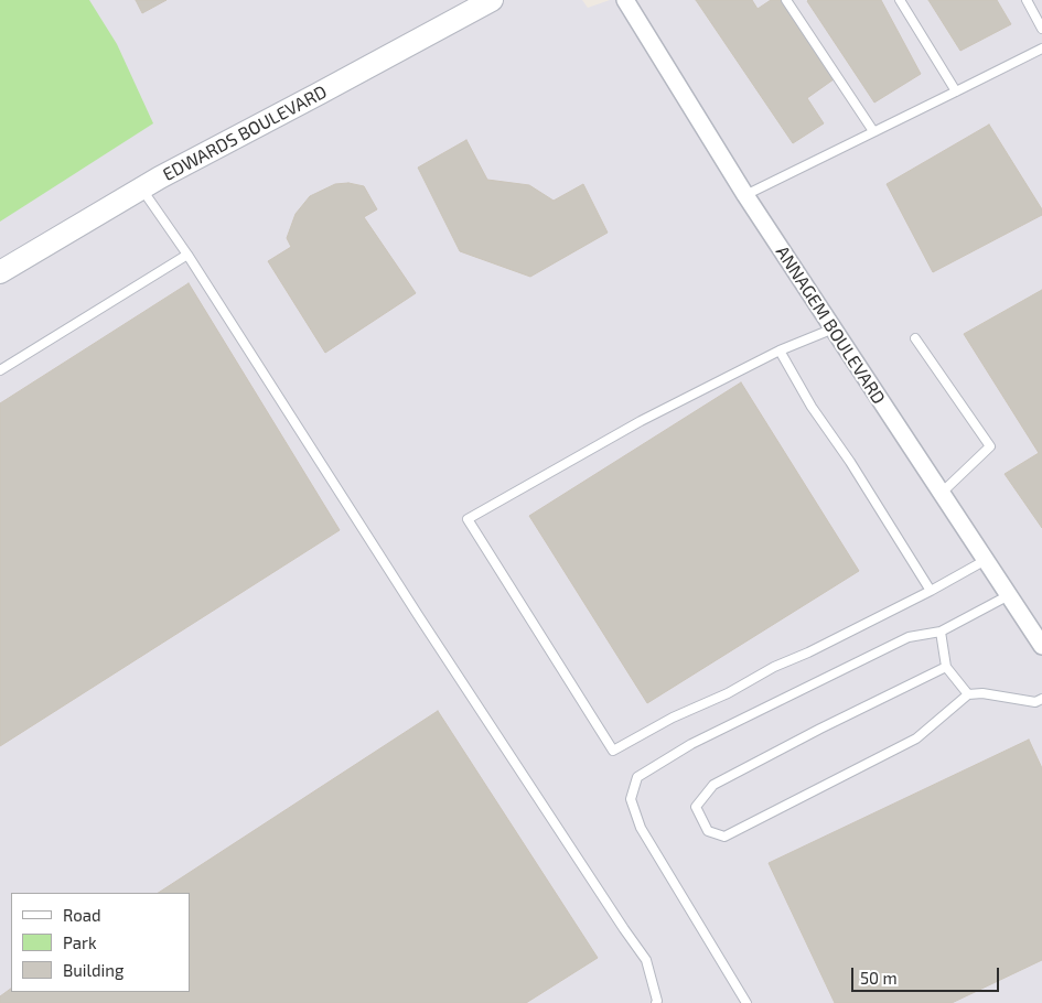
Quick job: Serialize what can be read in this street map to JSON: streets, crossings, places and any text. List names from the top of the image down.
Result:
{
  "streets": {
    "street": ["EDWARDS BOULEVARD", "ANNAGEM BOULEVARD"]
  },
  "legend": ["Road", "Park", "Building"],
  "scale_bar": "50 m"
}
